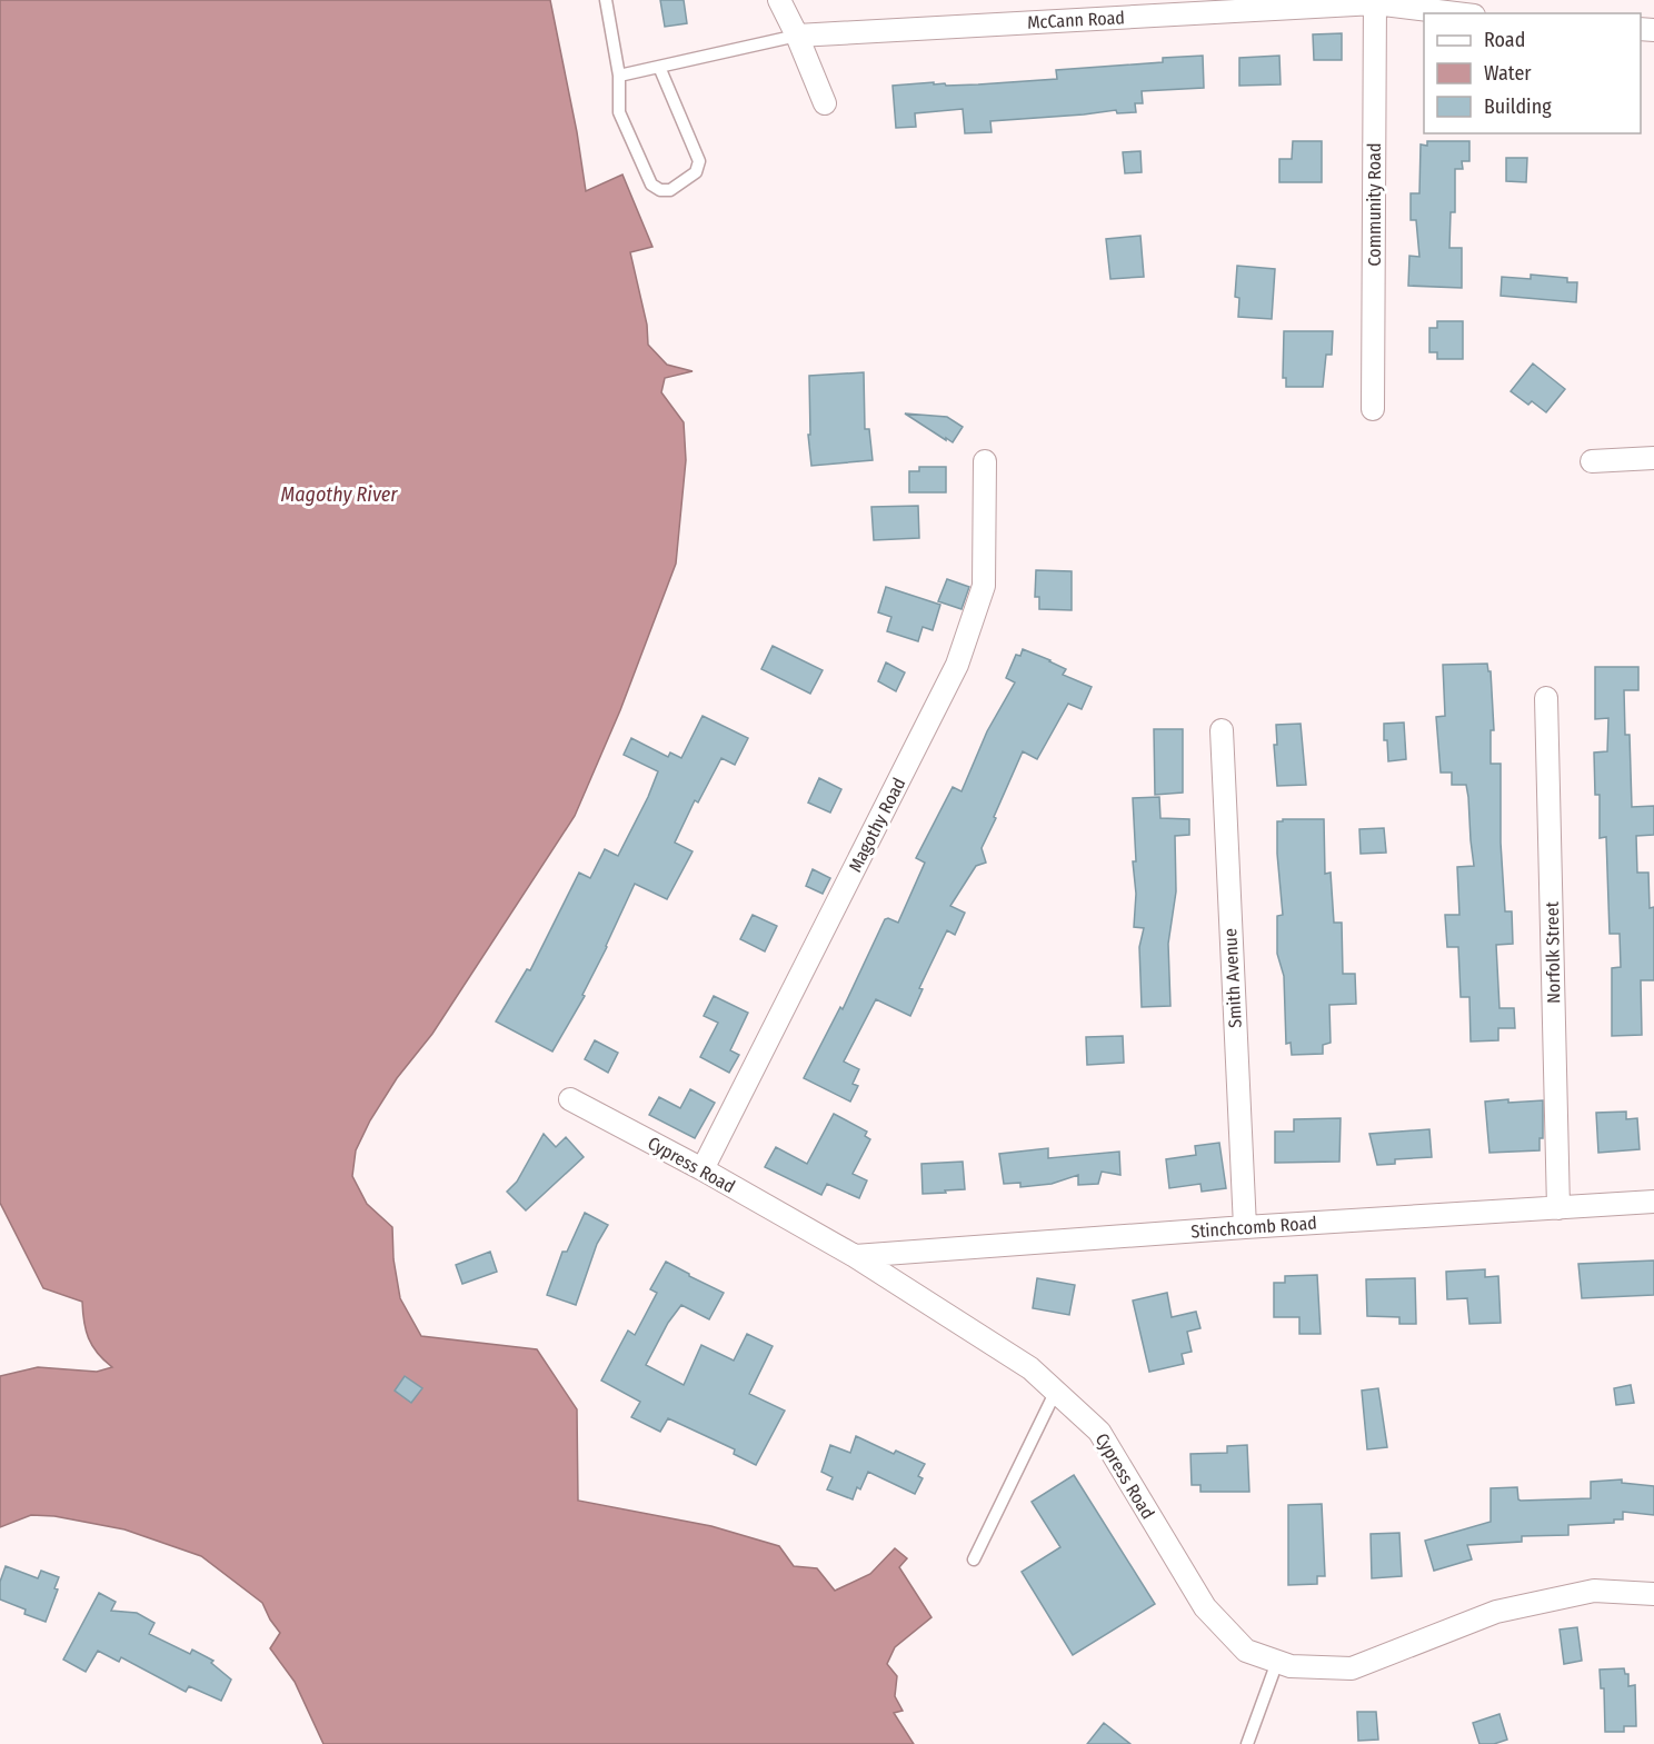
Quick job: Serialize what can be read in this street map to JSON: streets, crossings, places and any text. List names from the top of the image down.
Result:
{
  "streets": {
    "street": [
      "McCann Road",
      "Community Road",
      "Magothy Road",
      "Norfolk Street",
      "Smith Avenue",
      "Cypress Road",
      "Stinchcomb Road"
    ]
  },
  "crossings": [
    ["McCann Road", "Community Road"],
    ["Magothy Road", "Cypress Road"],
    ["Norfolk Street", "Stinchcomb Road"],
    ["Smith Avenue", "Stinchcomb Road"],
    ["Cypress Road", "Stinchcomb Road"]
  ],
  "water": ["Magothy River"],
  "legend": ["Road", "Water", "Building"]
}
